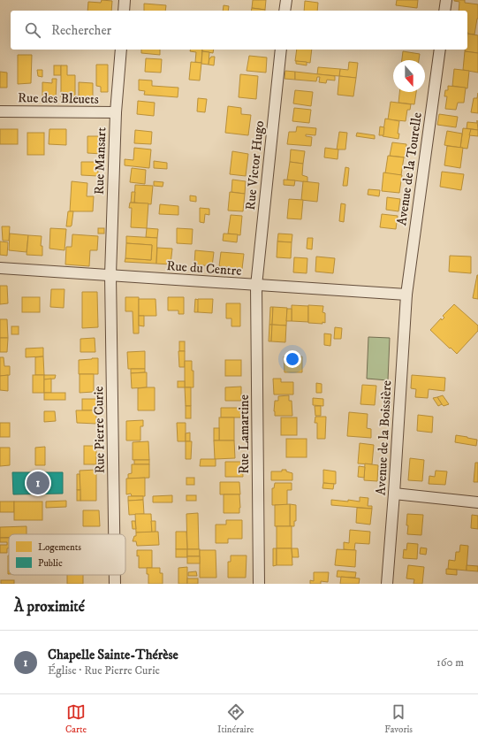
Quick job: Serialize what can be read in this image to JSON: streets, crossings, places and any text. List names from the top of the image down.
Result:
{
  "streets": {
    "street": [
      "Rue des Bleuets",
      "Rue Mansart",
      "Rue Victor Hugo",
      "Avenue de la Tourelle",
      "Rue du Centre",
      "Rue Pierre Curie",
      "Rue Lamartine",
      "Avenue de la Boissière"
    ]
  },
  "crossings": [
    ["Rue des Bleuets", "Rue Mansart"],
    ["Rue Mansart", "Rue du Centre"],
    ["Rue Mansart", "Rue Pierre Curie"],
    ["Rue Victor Hugo", "Rue du Centre"],
    ["Rue Victor Hugo", "Rue Lamartine"],
    ["Avenue de la Tourelle", "Rue du Centre"],
    ["Avenue de la Tourelle", "Avenue de la Boissière"],
    ["Rue du Centre", "Rue Pierre Curie"],
    ["Rue du Centre", "Rue Lamartine"],
    ["Rue du Centre", "Avenue de la Boissière"]
  ],
  "legend": ["Logements", "Public"],
  "north": "bottom",
  "page": {
    "search": "Rechercher",
    "pins": "1",
    "heading": "À proximité",
    "list": [
      {
        "mark": "1",
        "name": "Chapelle Sainte-Thérèse",
        "note": "Église · Rue Pierre Curie",
        "value": "160 m"
      }
    ],
    "nav": ["Carte", "Itinéraire", "Favoris"]
  }
}
